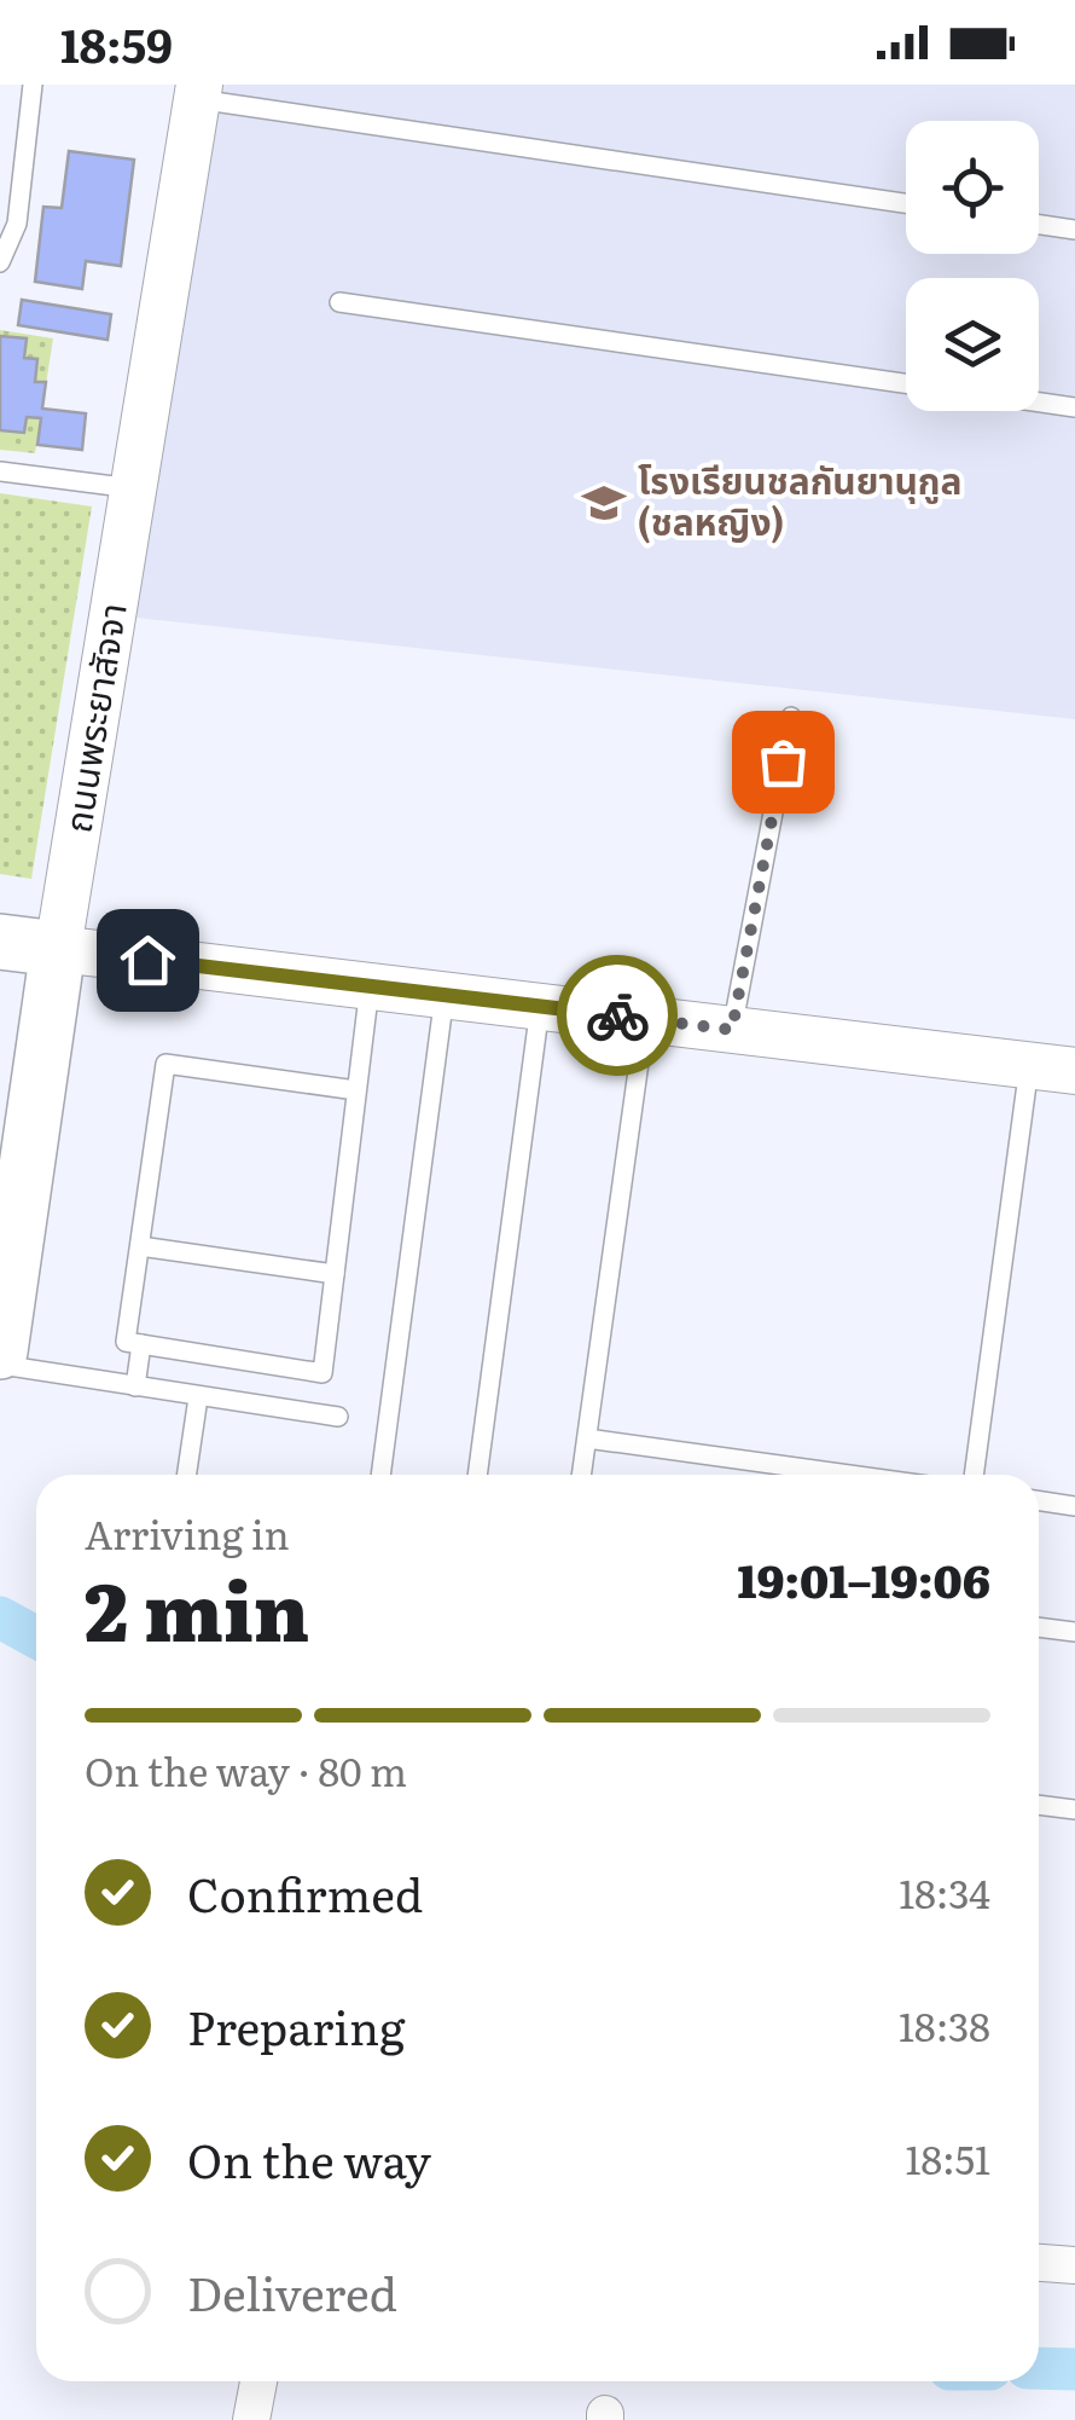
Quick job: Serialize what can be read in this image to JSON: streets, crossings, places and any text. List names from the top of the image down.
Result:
{
  "streets": {
    "main road": ["ถนนพระยาสัจจา"]
  },
  "places": {
    "school or university": ["โรงเรียนชลกันยานุกูล (ชลหญิง)"]
  },
  "page": {
    "status": "18:59",
    "heading": ["2 min", "Arriving in", "19:01–19:06"],
    "bar": "On the way · 80 m",
    "list": [
      ["Confirmed", "18:34"],
      ["Preparing", "18:38"],
      ["On the way", "18:51"],
      "Delivered"
    ]
  }
}
